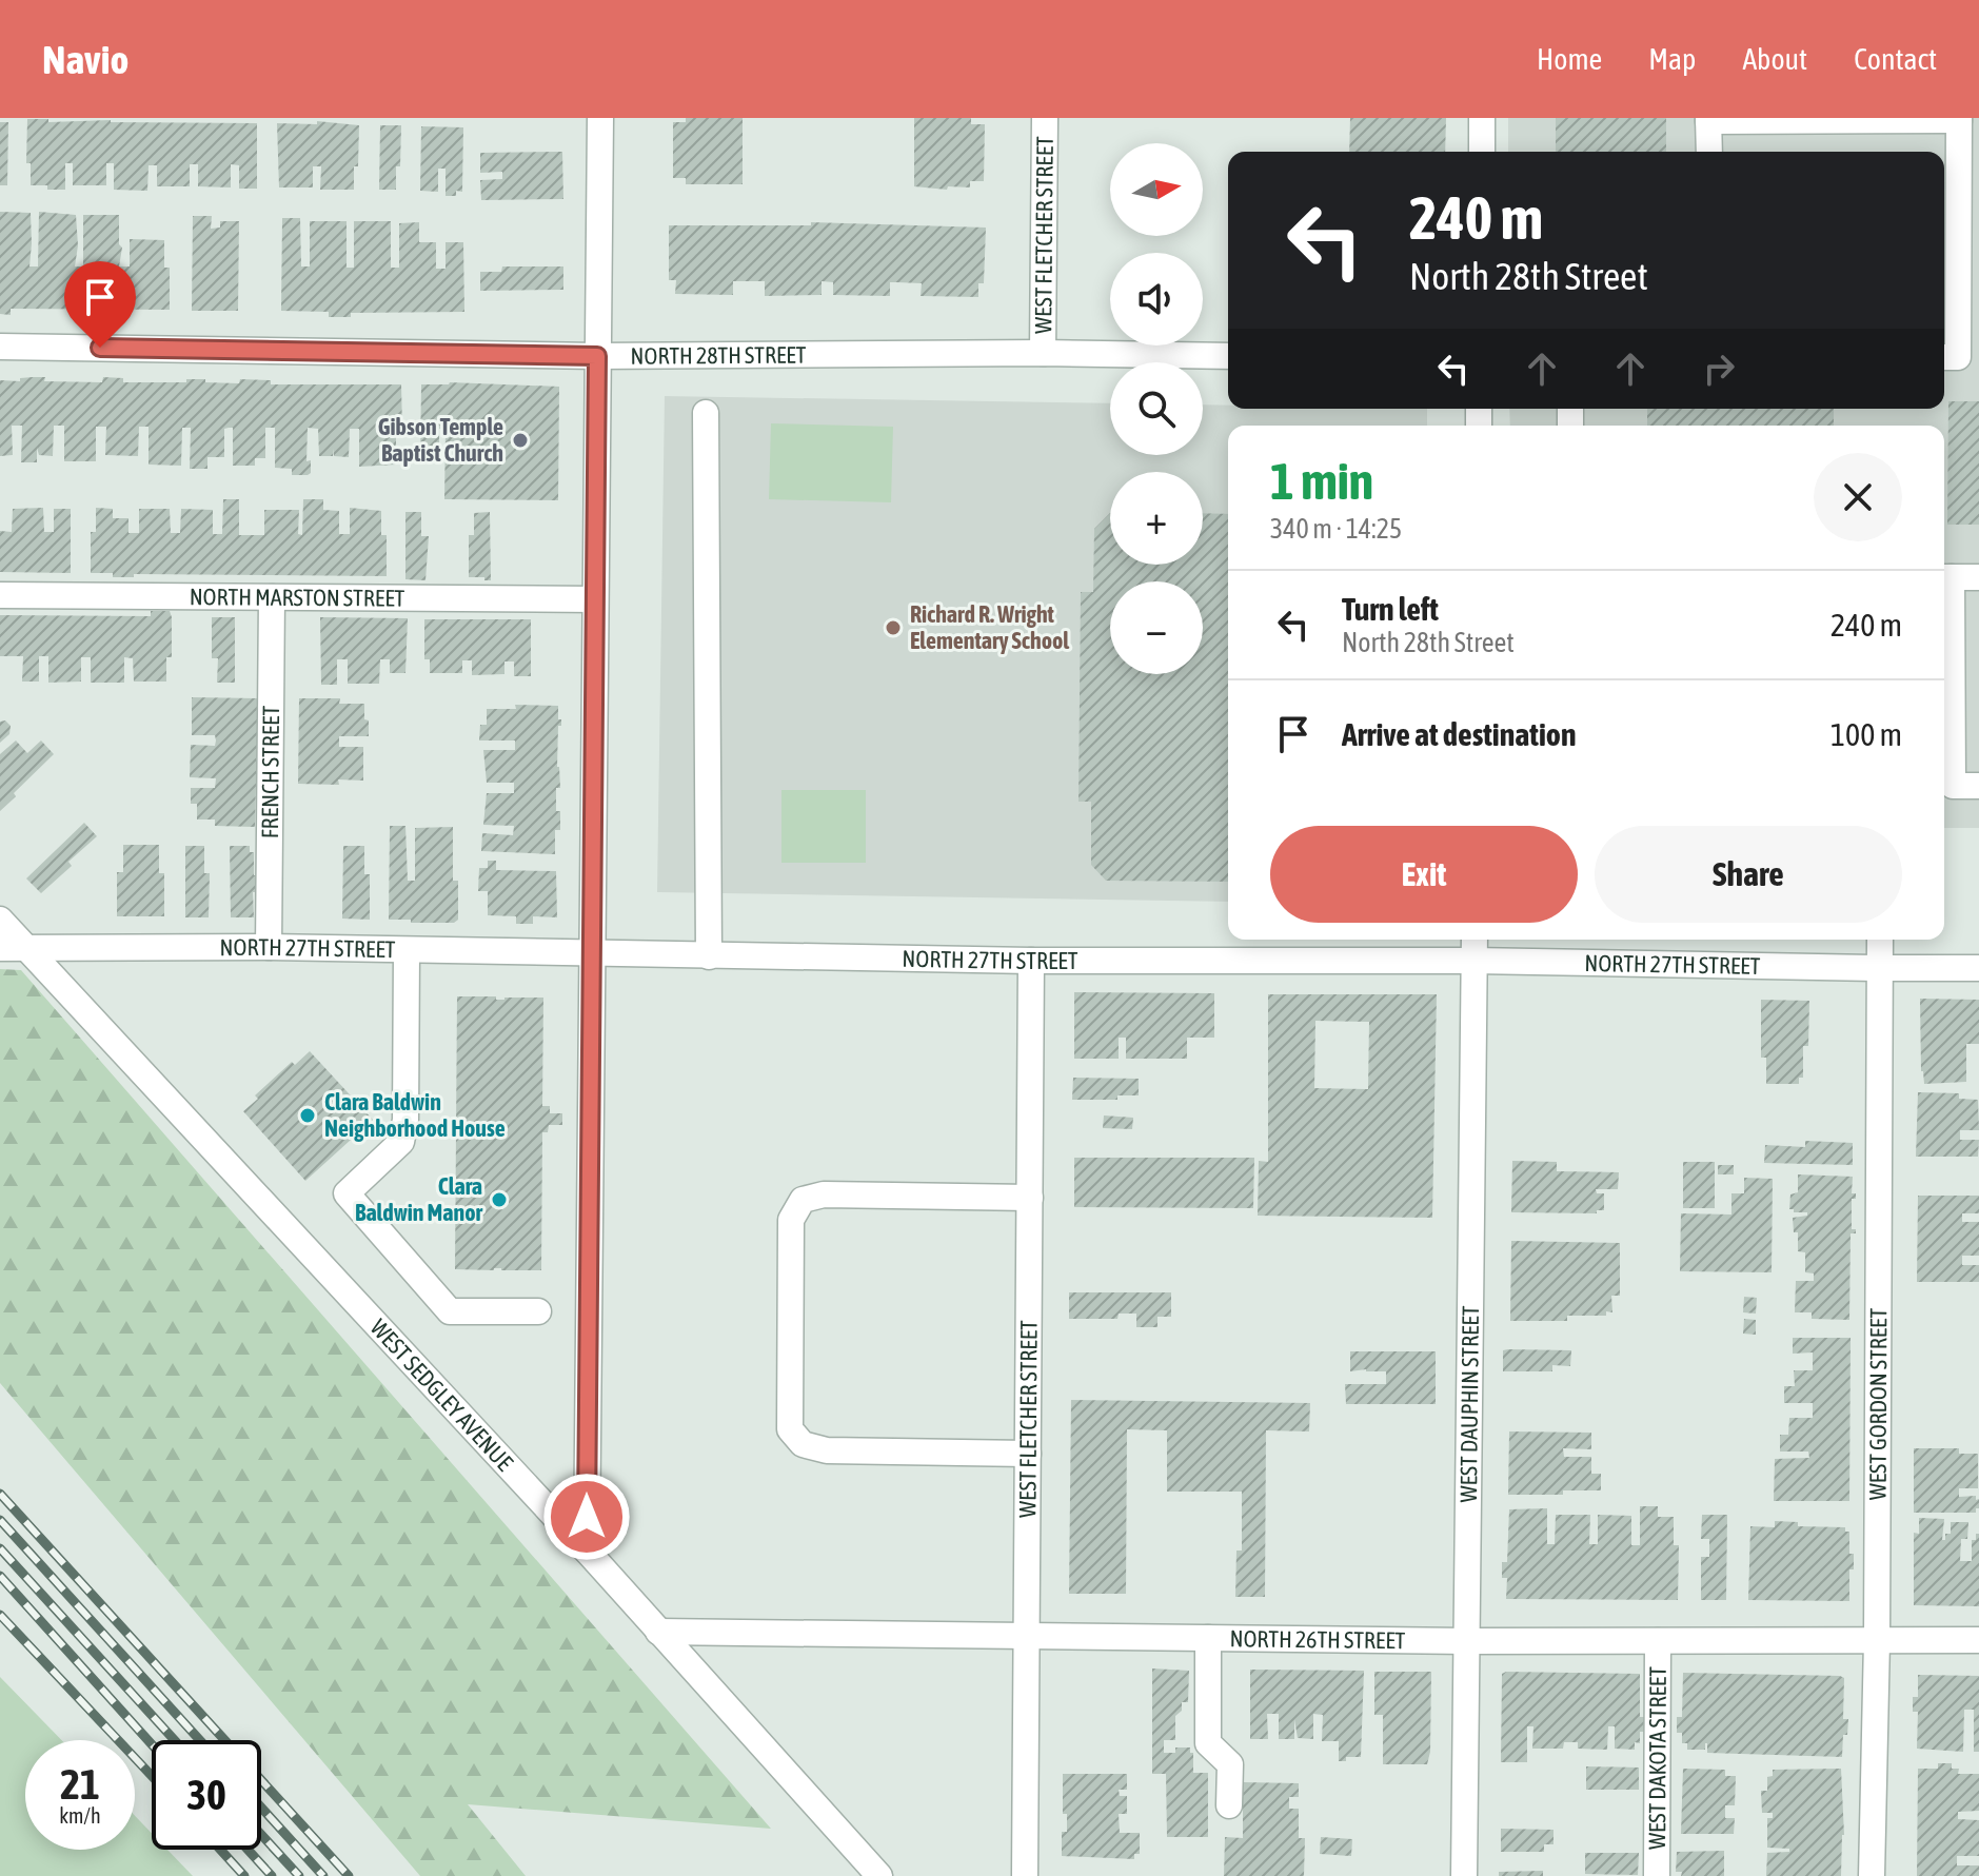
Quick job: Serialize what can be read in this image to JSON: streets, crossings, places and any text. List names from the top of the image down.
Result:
{
  "streets": {
    "street": [
      "WEST FLETCHER STREET",
      "NORTH 28TH STREET",
      "NORTH MARSTON STREET",
      "FRENCH STREET",
      "NORTH 27TH STREET",
      "WEST SEDGLEY AVENUE",
      "WEST DAUPHIN STREET",
      "WEST GORDON STREET",
      "NORTH 26TH STREET",
      "WEST DAKOTA STREET"
    ]
  },
  "crossings": [
    ["WEST FLETCHER STREET", "NORTH 28TH STREET"],
    ["WEST FLETCHER STREET", "NORTH 27TH STREET"],
    ["WEST FLETCHER STREET", "NORTH 26TH STREET"],
    ["NORTH MARSTON STREET", "FRENCH STREET"],
    ["FRENCH STREET", "NORTH 27TH STREET"],
    ["NORTH 27TH STREET", "WEST SEDGLEY AVENUE"],
    ["NORTH 27TH STREET", "WEST DAUPHIN STREET"],
    ["NORTH 27TH STREET", "WEST GORDON STREET"],
    ["WEST SEDGLEY AVENUE", "NORTH 26TH STREET"],
    ["WEST DAUPHIN STREET", "NORTH 26TH STREET"],
    ["WEST GORDON STREET", "NORTH 26TH STREET"],
    ["NORTH 26TH STREET", "WEST DAKOTA STREET"]
  ],
  "places": [
    "Gibson Temple Baptist Church",
    "Richard R. Wright Elementary School",
    "Clara Baldwin Neighborhood House",
    "Clara Baldwin Manor"
  ],
  "north": "right",
  "page": {
    "header": "Navio",
    "nav": [
      "Home",
      "Map",
      "About",
      "Contact"
    ],
    "map_buttons": ["+", "−"],
    "turn": ["240 m", "North 28th Street"],
    "heading": ["1 min", "340 m · 14:25"],
    "list": [
      {
        "name": "Turn left",
        "note": "North 28th Street",
        "value": "240 m"
      },
      {
        "name": "Arrive at destination",
        "value": "100 m"
      }
    ],
    "buttons": ["Exit", "Share"],
    "speed": "21 km/h",
    "limit": "30"
  }
}
